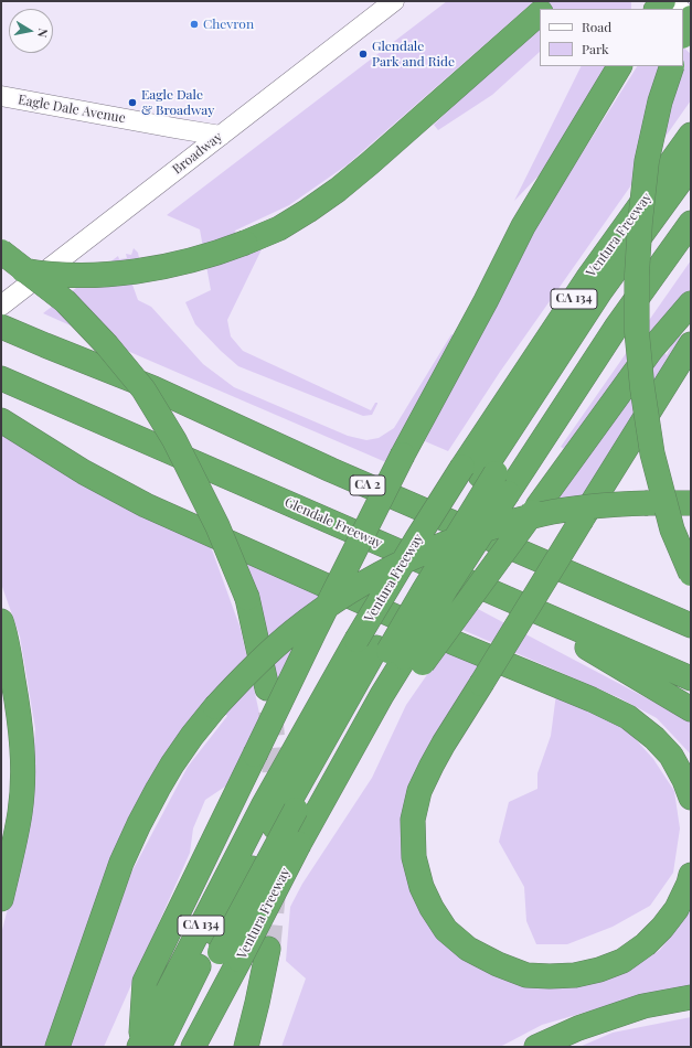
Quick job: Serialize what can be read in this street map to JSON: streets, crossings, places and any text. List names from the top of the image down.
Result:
{
  "streets": {
    "highway": [
      "Ventura Freeway",
      "CA 134",
      "CA 2",
      "Glendale Freeway"
    ],
    "main road": ["Eagle Dale Avenue", "Broadway"]
  },
  "crossings": [
    ["Eagle Dale Avenue", "Broadway"]
  ],
  "places": ["Chevron", "Glendale Park and Ride", "Eagle Dale & Broadway"],
  "legend": ["Road", "Park"],
  "north": "right"
}
